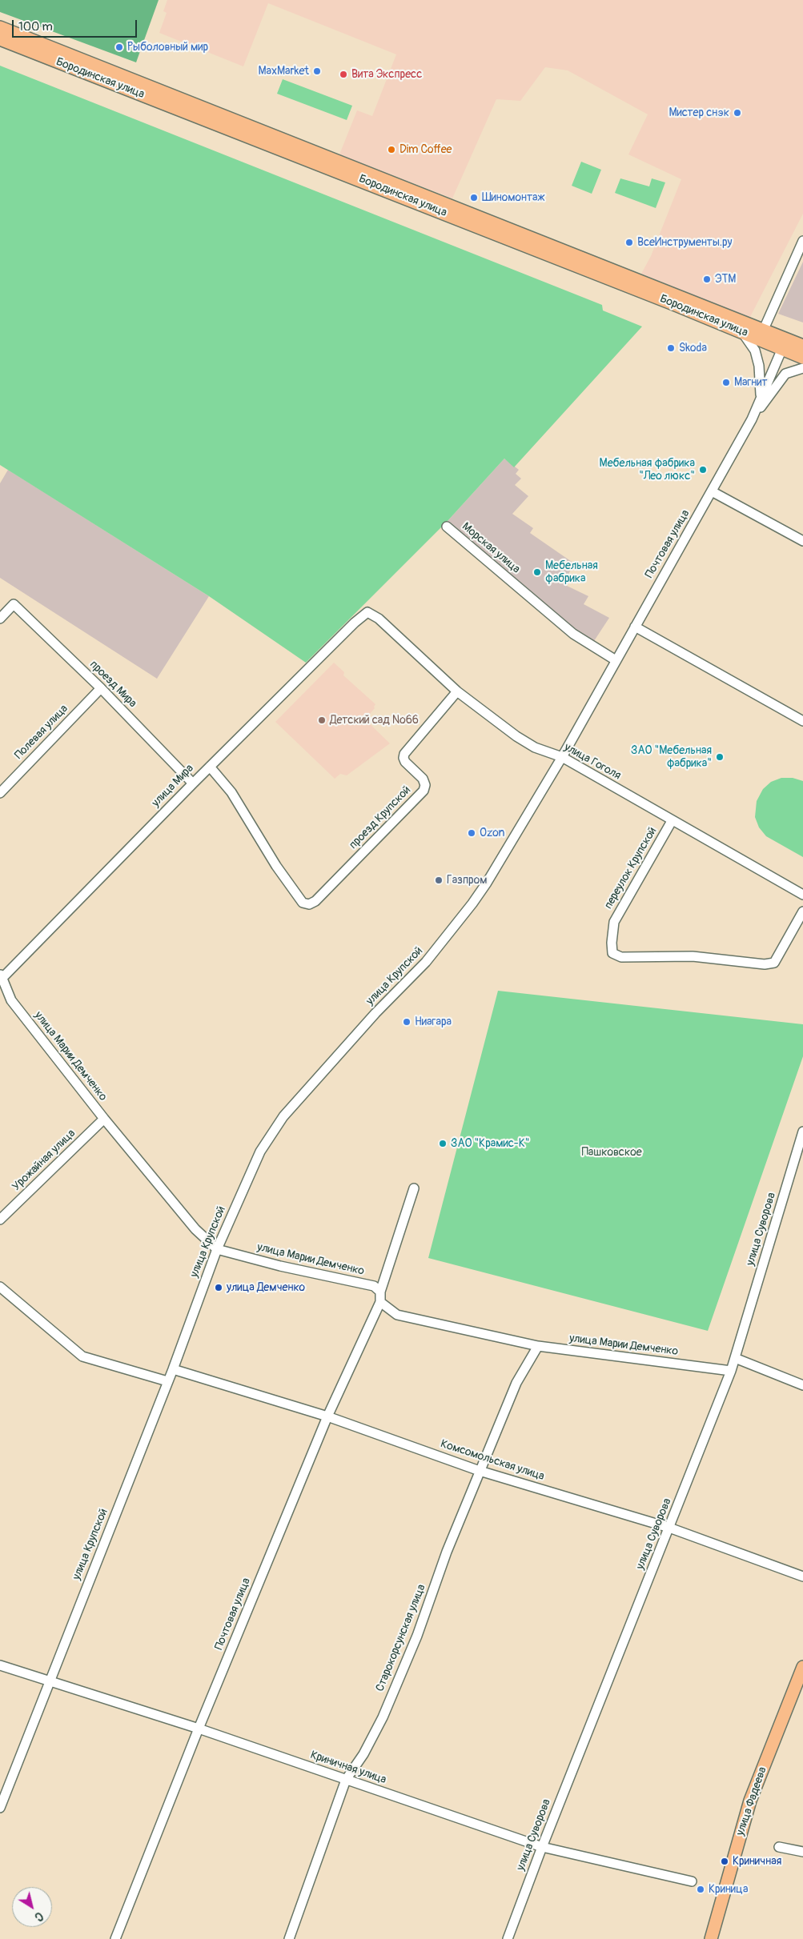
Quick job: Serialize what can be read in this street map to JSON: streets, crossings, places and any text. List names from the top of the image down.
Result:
{
  "streets": {
    "main road": ["Бородинская улица", "улица Фадеева"],
    "street": [
      "Почтовая улица",
      "Морская улица",
      "проезд Мира",
      "Полевая улица",
      "улица Гоголя",
      "улица Мира",
      "проезд Крупской",
      "переулок Крупской",
      "улица Крупской",
      "улица Марии Демченко",
      "Урожайная улица",
      "улица Суворова",
      "Комсомольская улица",
      "Старокорсунская улица",
      "Криничная улица"
    ]
  },
  "crossings": [
    ["Бородинская улица", "Почтовая улица"],
    ["Почтовая улица", "Морская улица"],
    ["Почтовая улица", "улица Гоголя"],
    ["Почтовая улица", "улица Крупской"],
    ["Почтовая улица", "улица Марии Демченко"],
    ["Почтовая улица", "Комсомольская улица"],
    ["Почтовая улица", "Криничная улица"],
    ["проезд Мира", "Полевая улица"],
    ["проезд Мира", "улица Мира"],
    ["улица Гоголя", "улица Мира"],
    ["улица Гоголя", "проезд Крупской"],
    ["улица Гоголя", "переулок Крупской"],
    ["улица Гоголя", "улица Крупской"],
    ["улица Мира", "проезд Крупской"],
    ["улица Мира", "улица Марии Демченко"],
    ["улица Крупской", "улица Марии Демченко"],
    ["улица Крупской", "Комсомольская улица"],
    ["улица Крупской", "Криничная улица"],
    ["улица Марии Демченко", "Урожайная улица"],
    ["улица Марии Демченко", "улица Суворова"],
    ["улица Марии Демченко", "Старокорсунская улица"],
    ["улица Суворова", "Комсомольская улица"],
    ["улица Суворова", "Криничная улица"],
    ["Комсомольская улица", "Старокорсунская улица"],
    ["Старокорсунская улица", "Криничная улица"]
  ],
  "parks": ["Пашковское"],
  "places": [
    "Рыболовный мир",
    "MaxMarket",
    "Вита Экспресс",
    "Мистер снэк",
    "Dim Coffee",
    "Шиномонтаж",
    "ВсеИнструменты.ру",
    "ЭТМ",
    "Skoda",
    "Магнит",
    "Мебельная фабрика \"Лео люкс\"",
    "Мебельная фабрика",
    "Детский сад №66",
    "ЗАО \"Мебельная фабрика\"",
    "Ozon",
    "Газпром",
    "Ниагара",
    "ЗАО \"Крамис-К\"",
    "улица Демченко",
    "Криничная",
    "Криница"
  ],
  "scale_bar": "100 m",
  "north": "bottom right"
}
